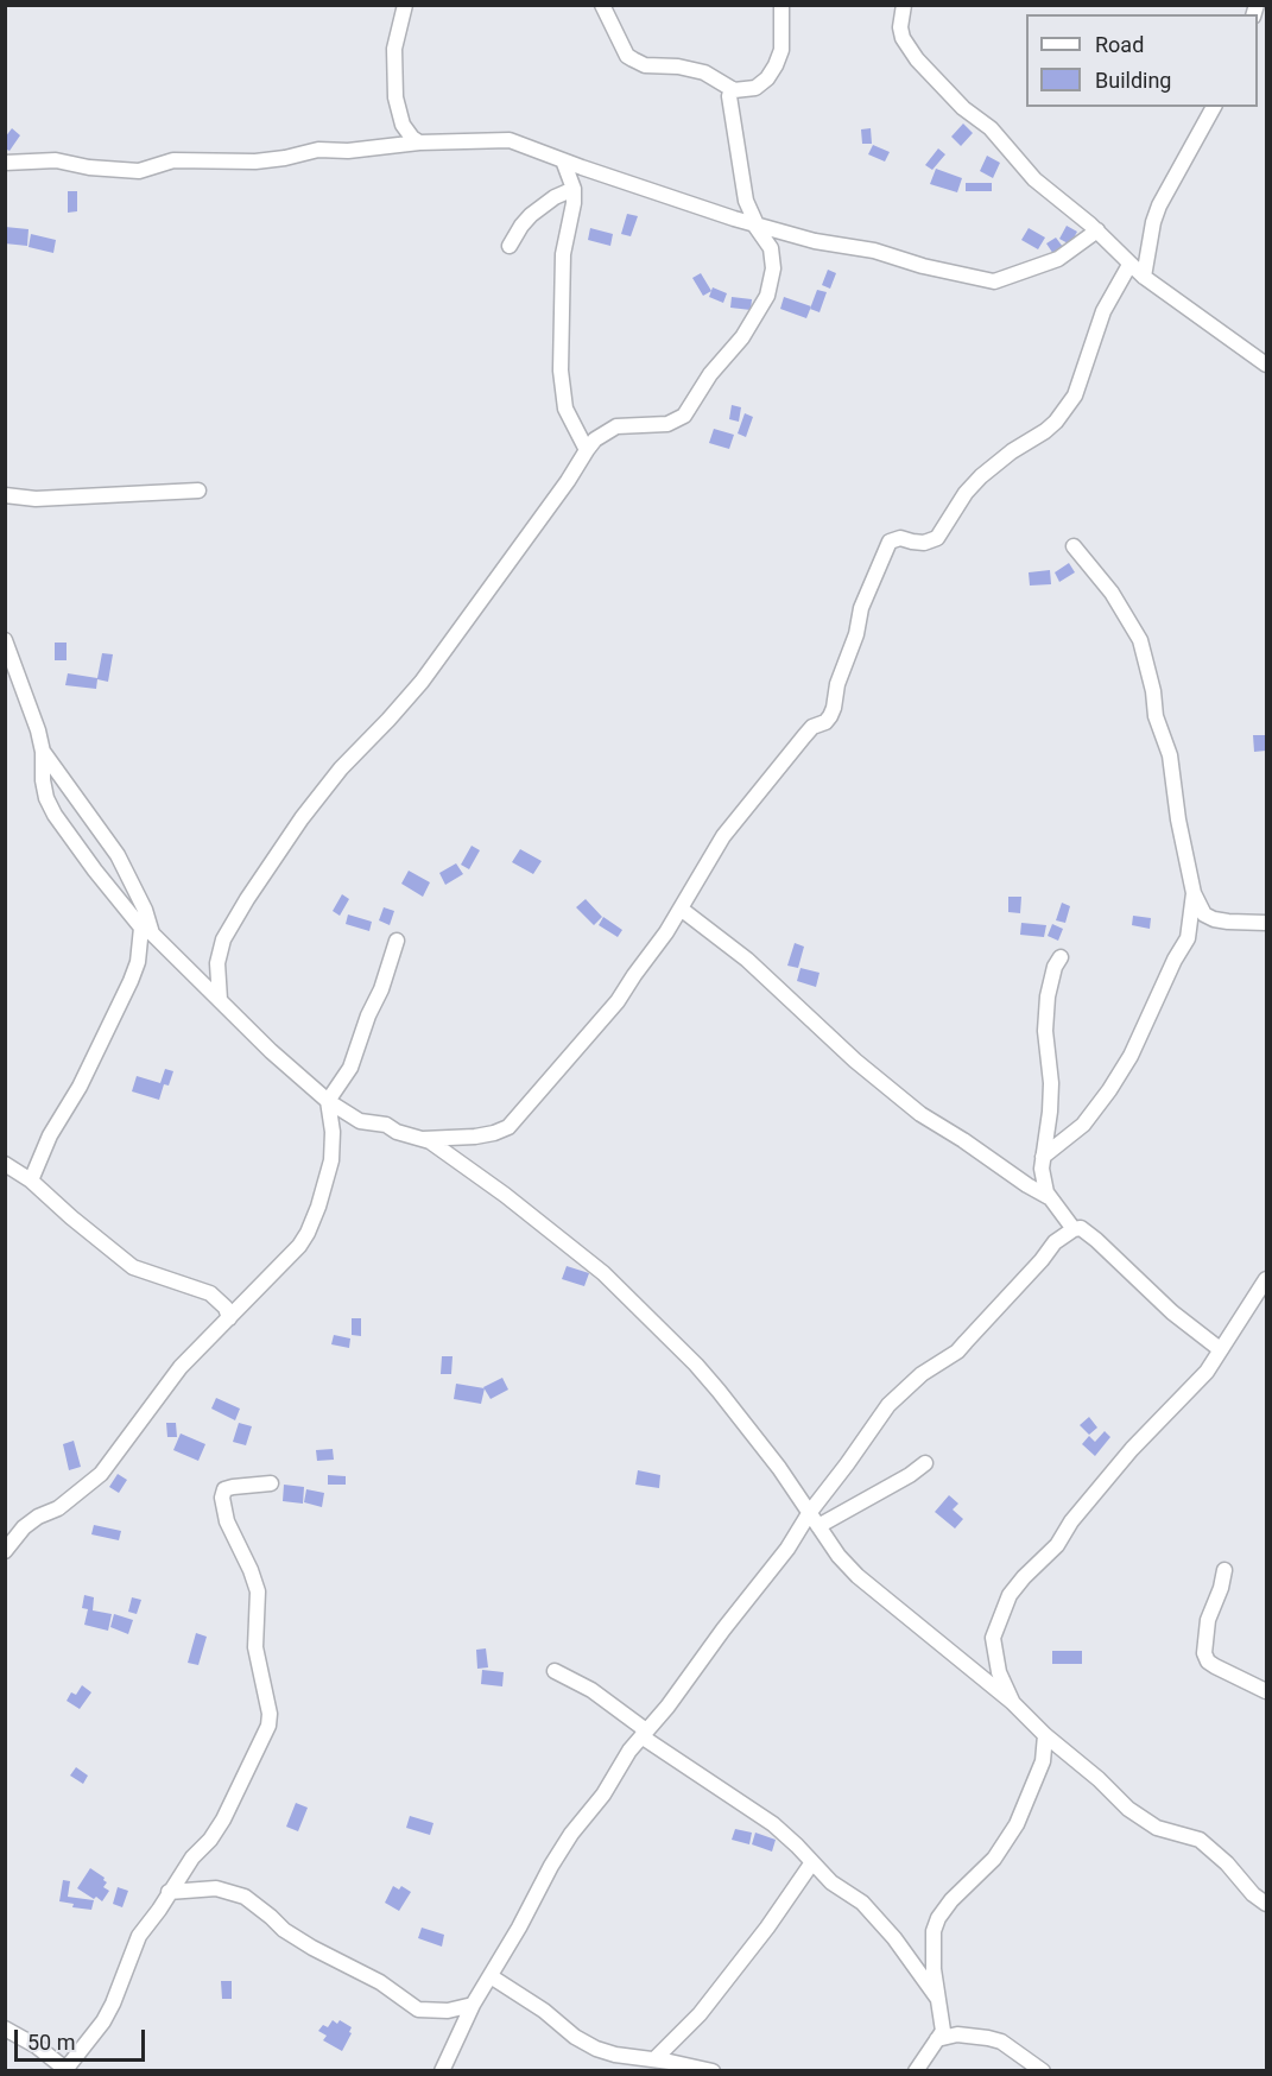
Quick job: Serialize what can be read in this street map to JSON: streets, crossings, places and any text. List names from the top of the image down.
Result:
{
  "legend": ["Road", "Building"],
  "scale_bar": "50 m"
}
